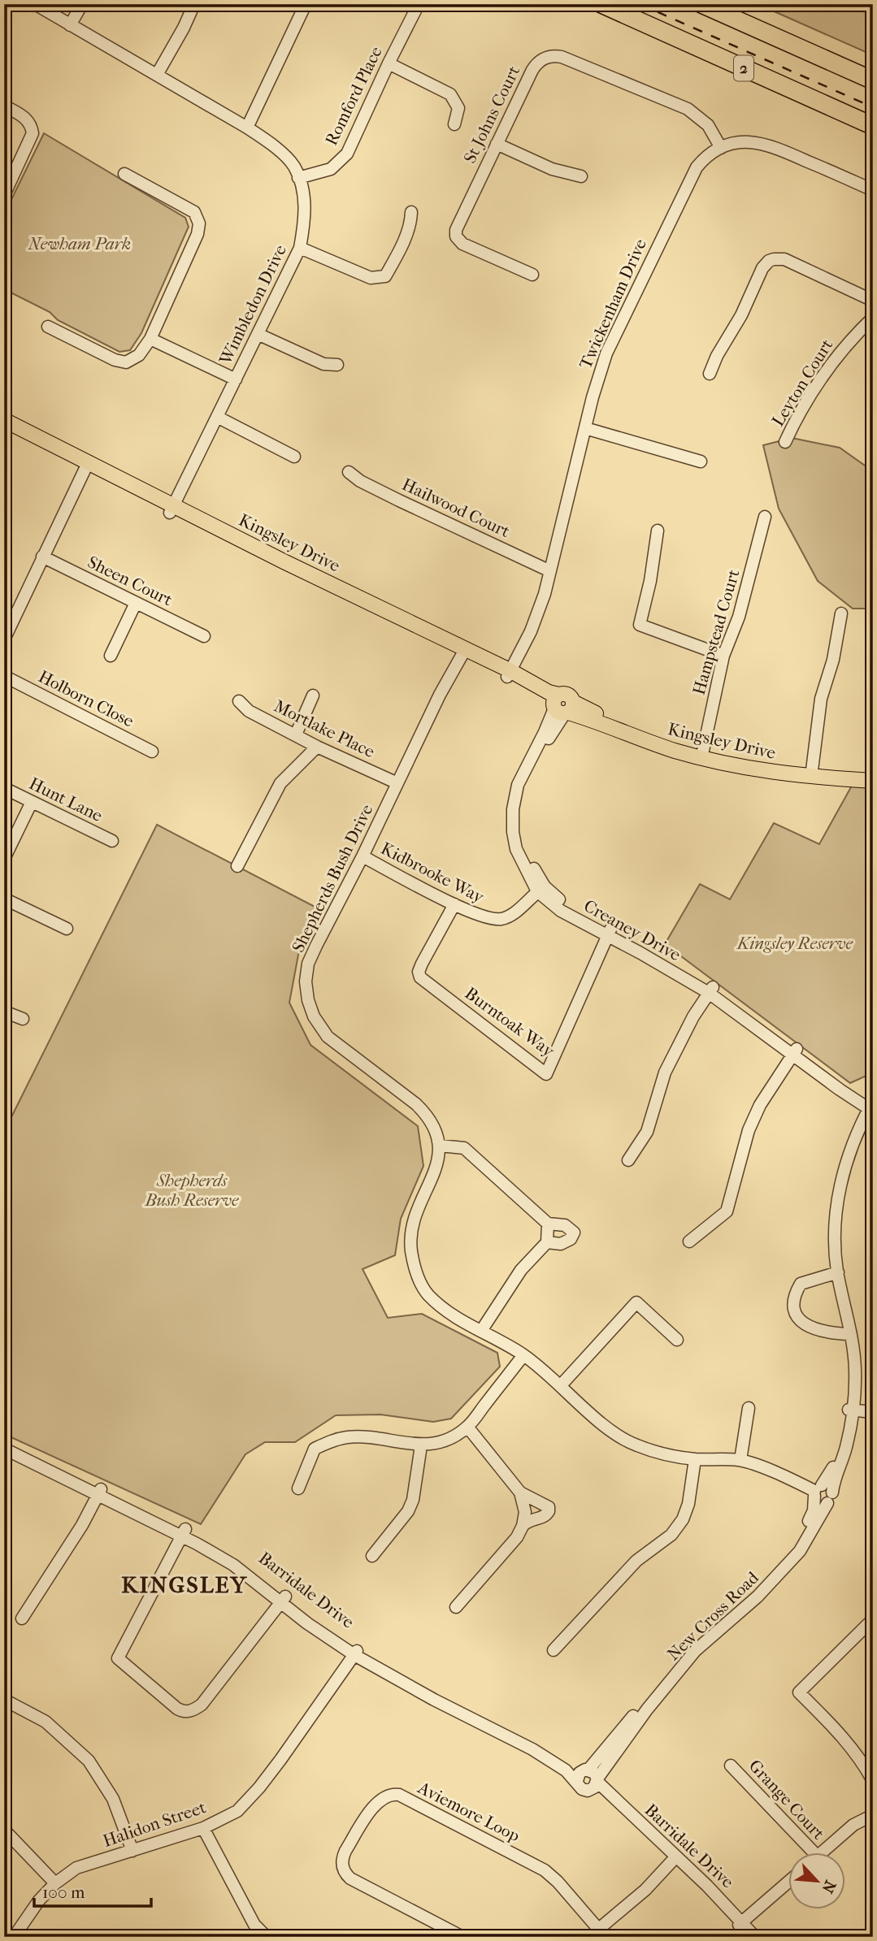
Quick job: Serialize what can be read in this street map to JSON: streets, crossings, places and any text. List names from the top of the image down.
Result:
{
  "streets": {
    "highway": ["2"],
    "main road": ["Kingsley Drive"],
    "street": [
      "Romford Place",
      "St Johns Court",
      "Twickenham Drive",
      "Wimbledon Drive",
      "Leyton Court",
      "Hailwood Court",
      "Sheen Court",
      "Hampstead Court",
      "Holborn Close",
      "Mortlake Place",
      "Hunt Lane",
      "Kidbrooke Way",
      "Shepherds Bush Drive",
      "Creaney Drive",
      "Burntoak Way",
      "Barridale Drive",
      "New Cross Road",
      "Grange Court",
      "Aviemore Loop",
      "Halidon Street"
    ]
  },
  "crossings": [
    ["Romford Place", "Wimbledon Drive"],
    ["St Johns Court", "Twickenham Drive"],
    ["Twickenham Drive", "Hailwood Court"],
    ["Twickenham Drive", "Kingsley Drive"],
    ["Wimbledon Drive", "Kingsley Drive"],
    ["Kingsley Drive", "Hampstead Court"],
    ["Kingsley Drive", "Shepherds Bush Drive"],
    ["Kingsley Drive", "Creaney Drive"],
    ["Mortlake Place", "Shepherds Bush Drive"],
    ["Kidbrooke Way", "Shepherds Bush Drive"],
    ["Kidbrooke Way", "Creaney Drive"],
    ["Kidbrooke Way", "Burntoak Way"],
    ["Creaney Drive", "Burntoak Way"],
    ["Creaney Drive", "New Cross Road"],
    ["Barridale Drive", "New Cross Road"],
    ["Barridale Drive", "Halidon Street"]
  ],
  "districts": ["KINGSLEY"],
  "parks": ["Newham Park", "Kingsley Reserve", "Shepherds Bush Reserve"],
  "scale_bar": "100 m",
  "north": "bottom right"
}
